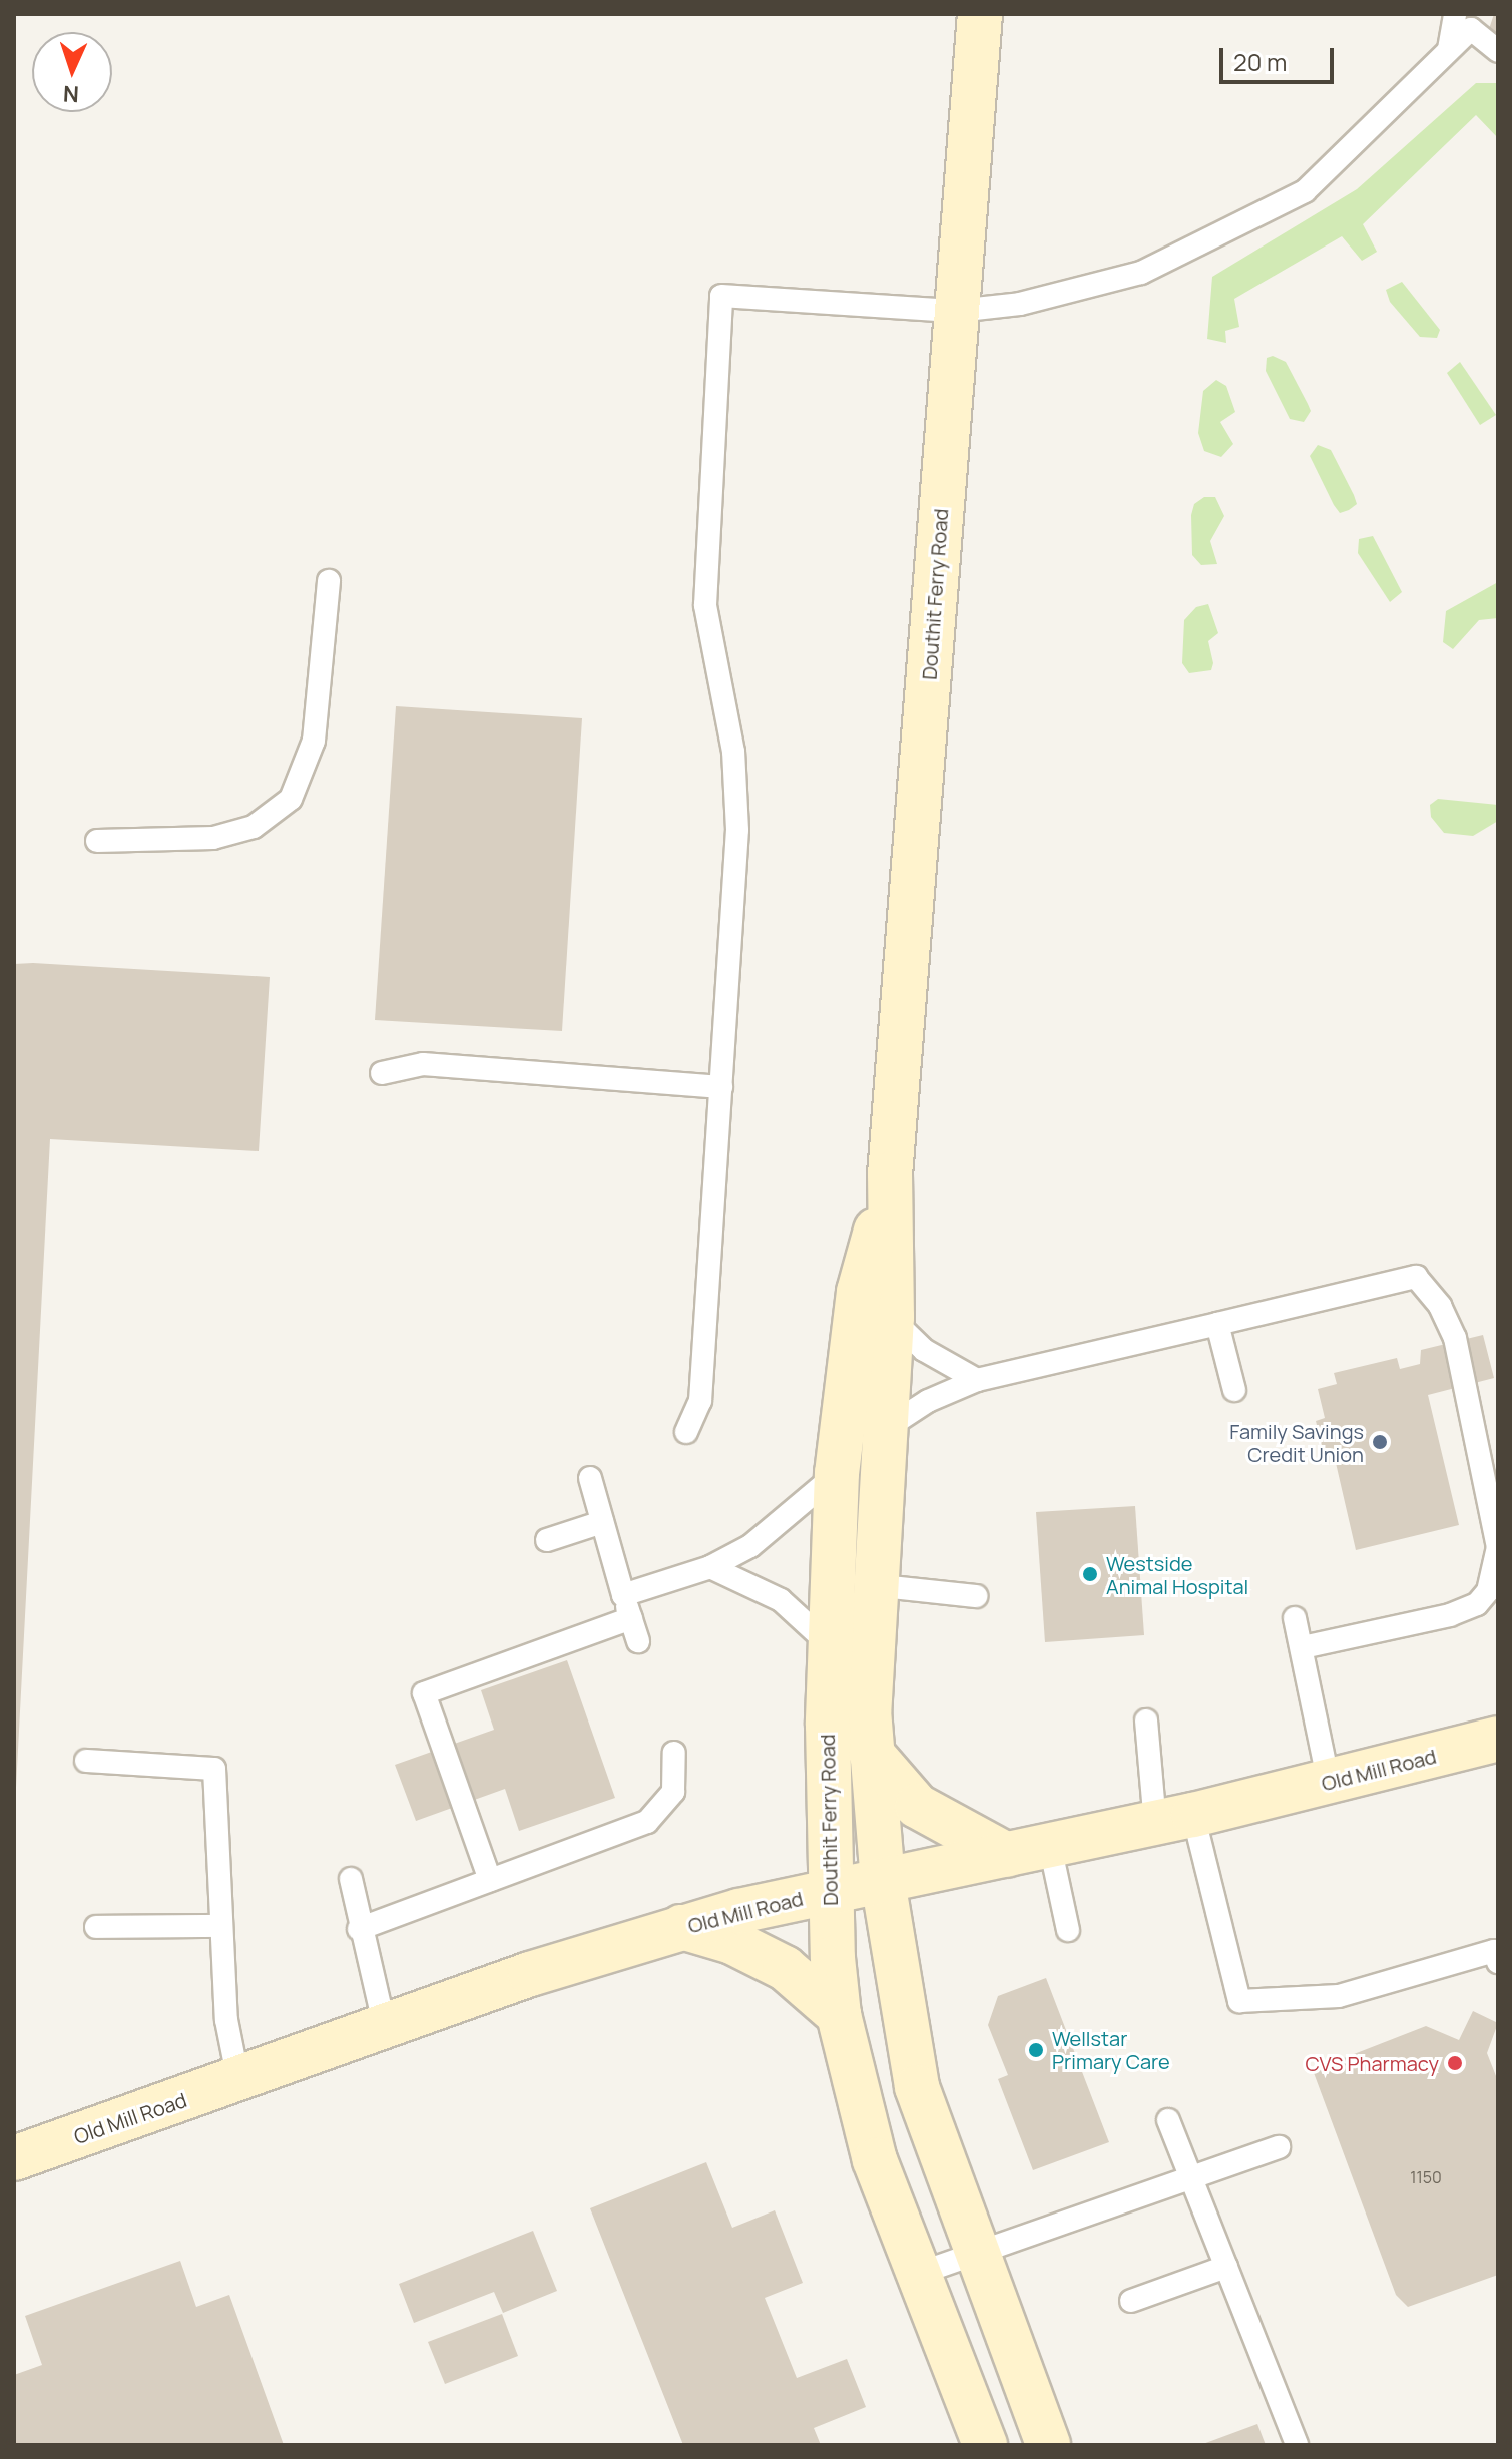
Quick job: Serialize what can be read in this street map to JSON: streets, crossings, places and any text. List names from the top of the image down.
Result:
{
  "streets": {
    "street": ["Douthit Ferry Road", "Old Mill Road"]
  },
  "crossings": [
    ["Douthit Ferry Road", "Old Mill Road"]
  ],
  "places": [
    "Family Savings Credit Union",
    "Westside Animal Hospital",
    "Wellstar Primary Care",
    "CVS Pharmacy"
  ],
  "house_numbers": ["1150"],
  "scale_bar": "20 m",
  "north": "bottom"
}
